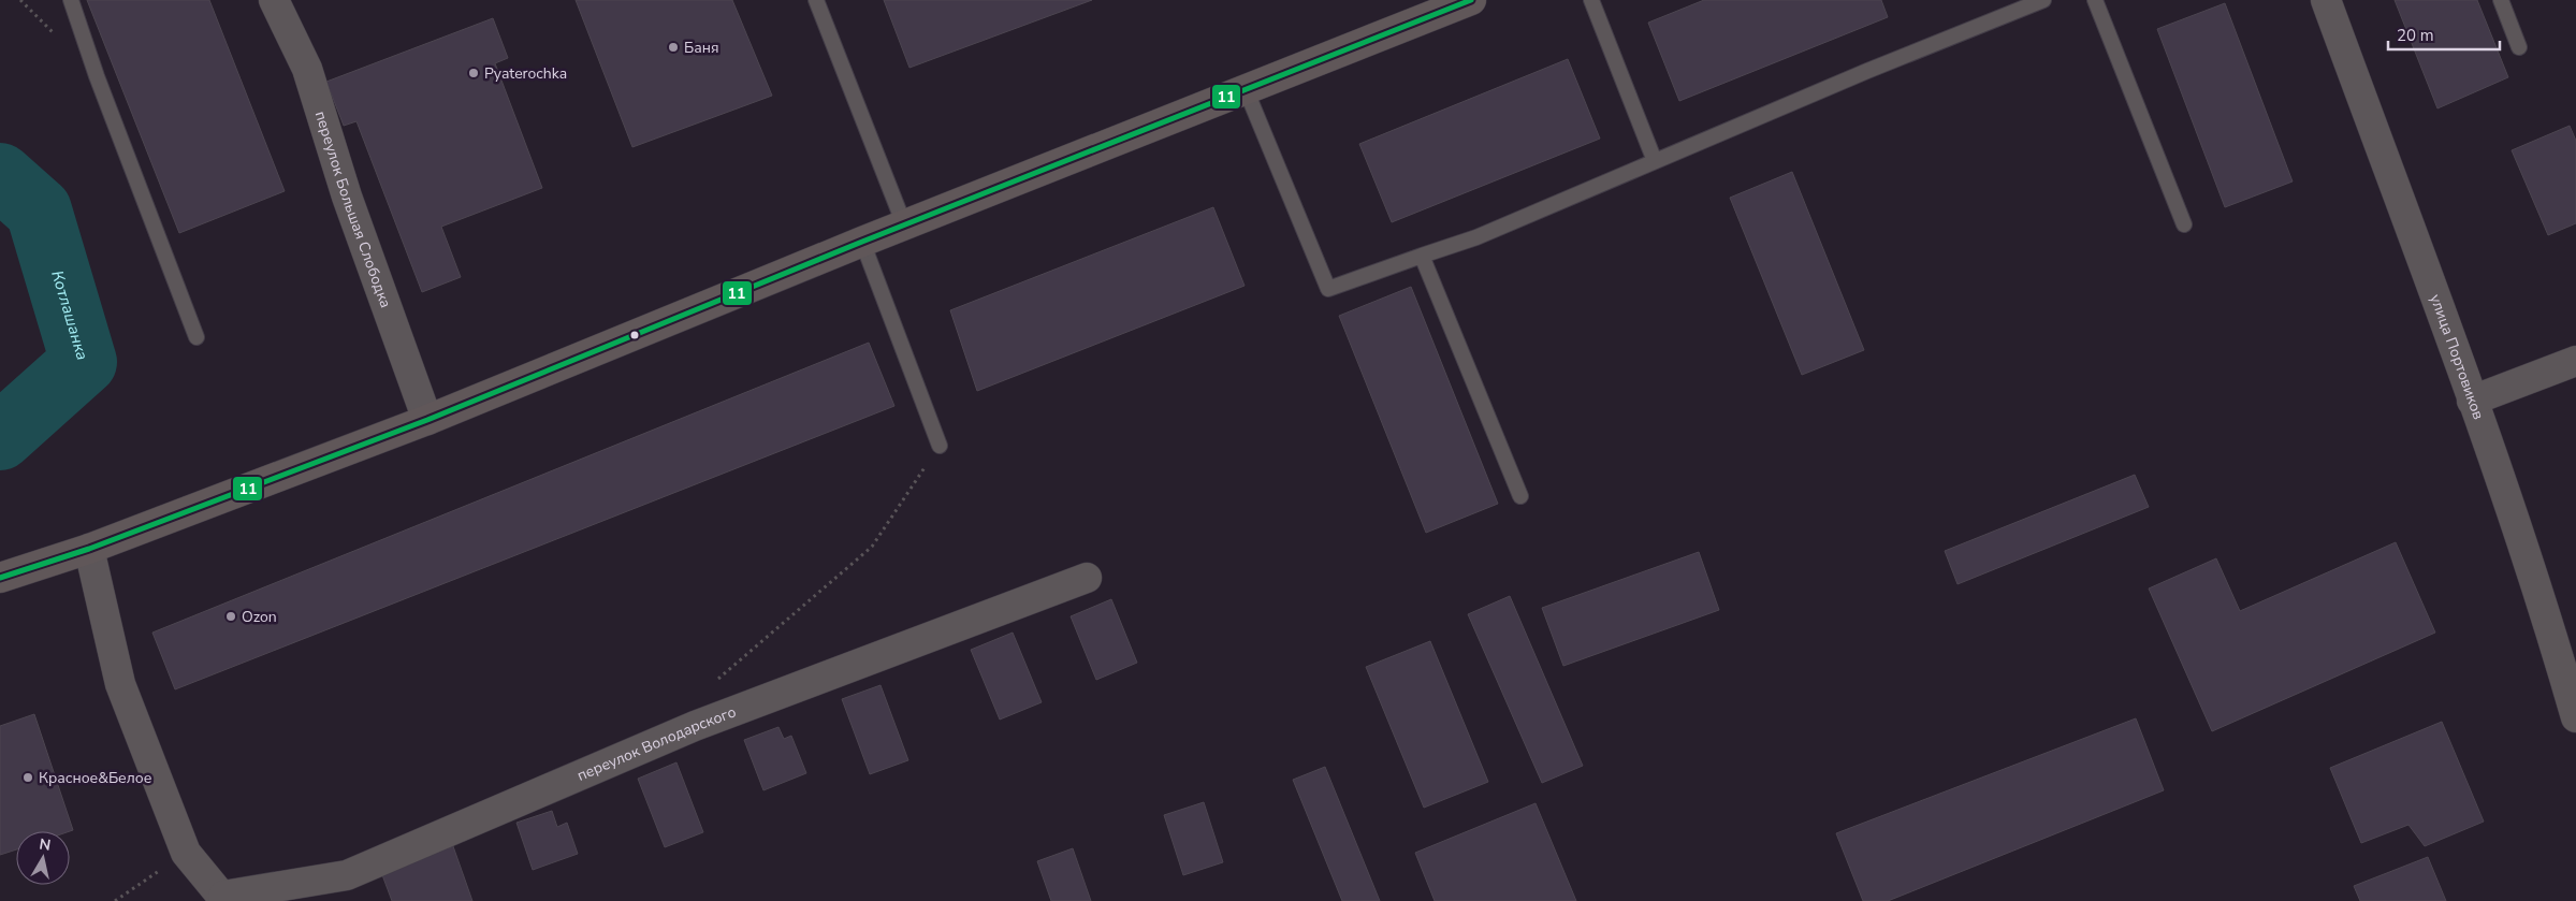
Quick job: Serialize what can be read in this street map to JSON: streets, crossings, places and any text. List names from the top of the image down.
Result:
{
  "streets": {
    "street": ["переулок Большая Слободка", "улица Портовиков", "переулок Володарского"]
  },
  "water": ["Котлашанка"],
  "places": [
    "Баня",
    "Pyaterochka",
    "Ozon",
    "Красное&Белое"
  ],
  "lines": ["transit line 11"],
  "scale_bar": "20 m",
  "north": "top"
}
